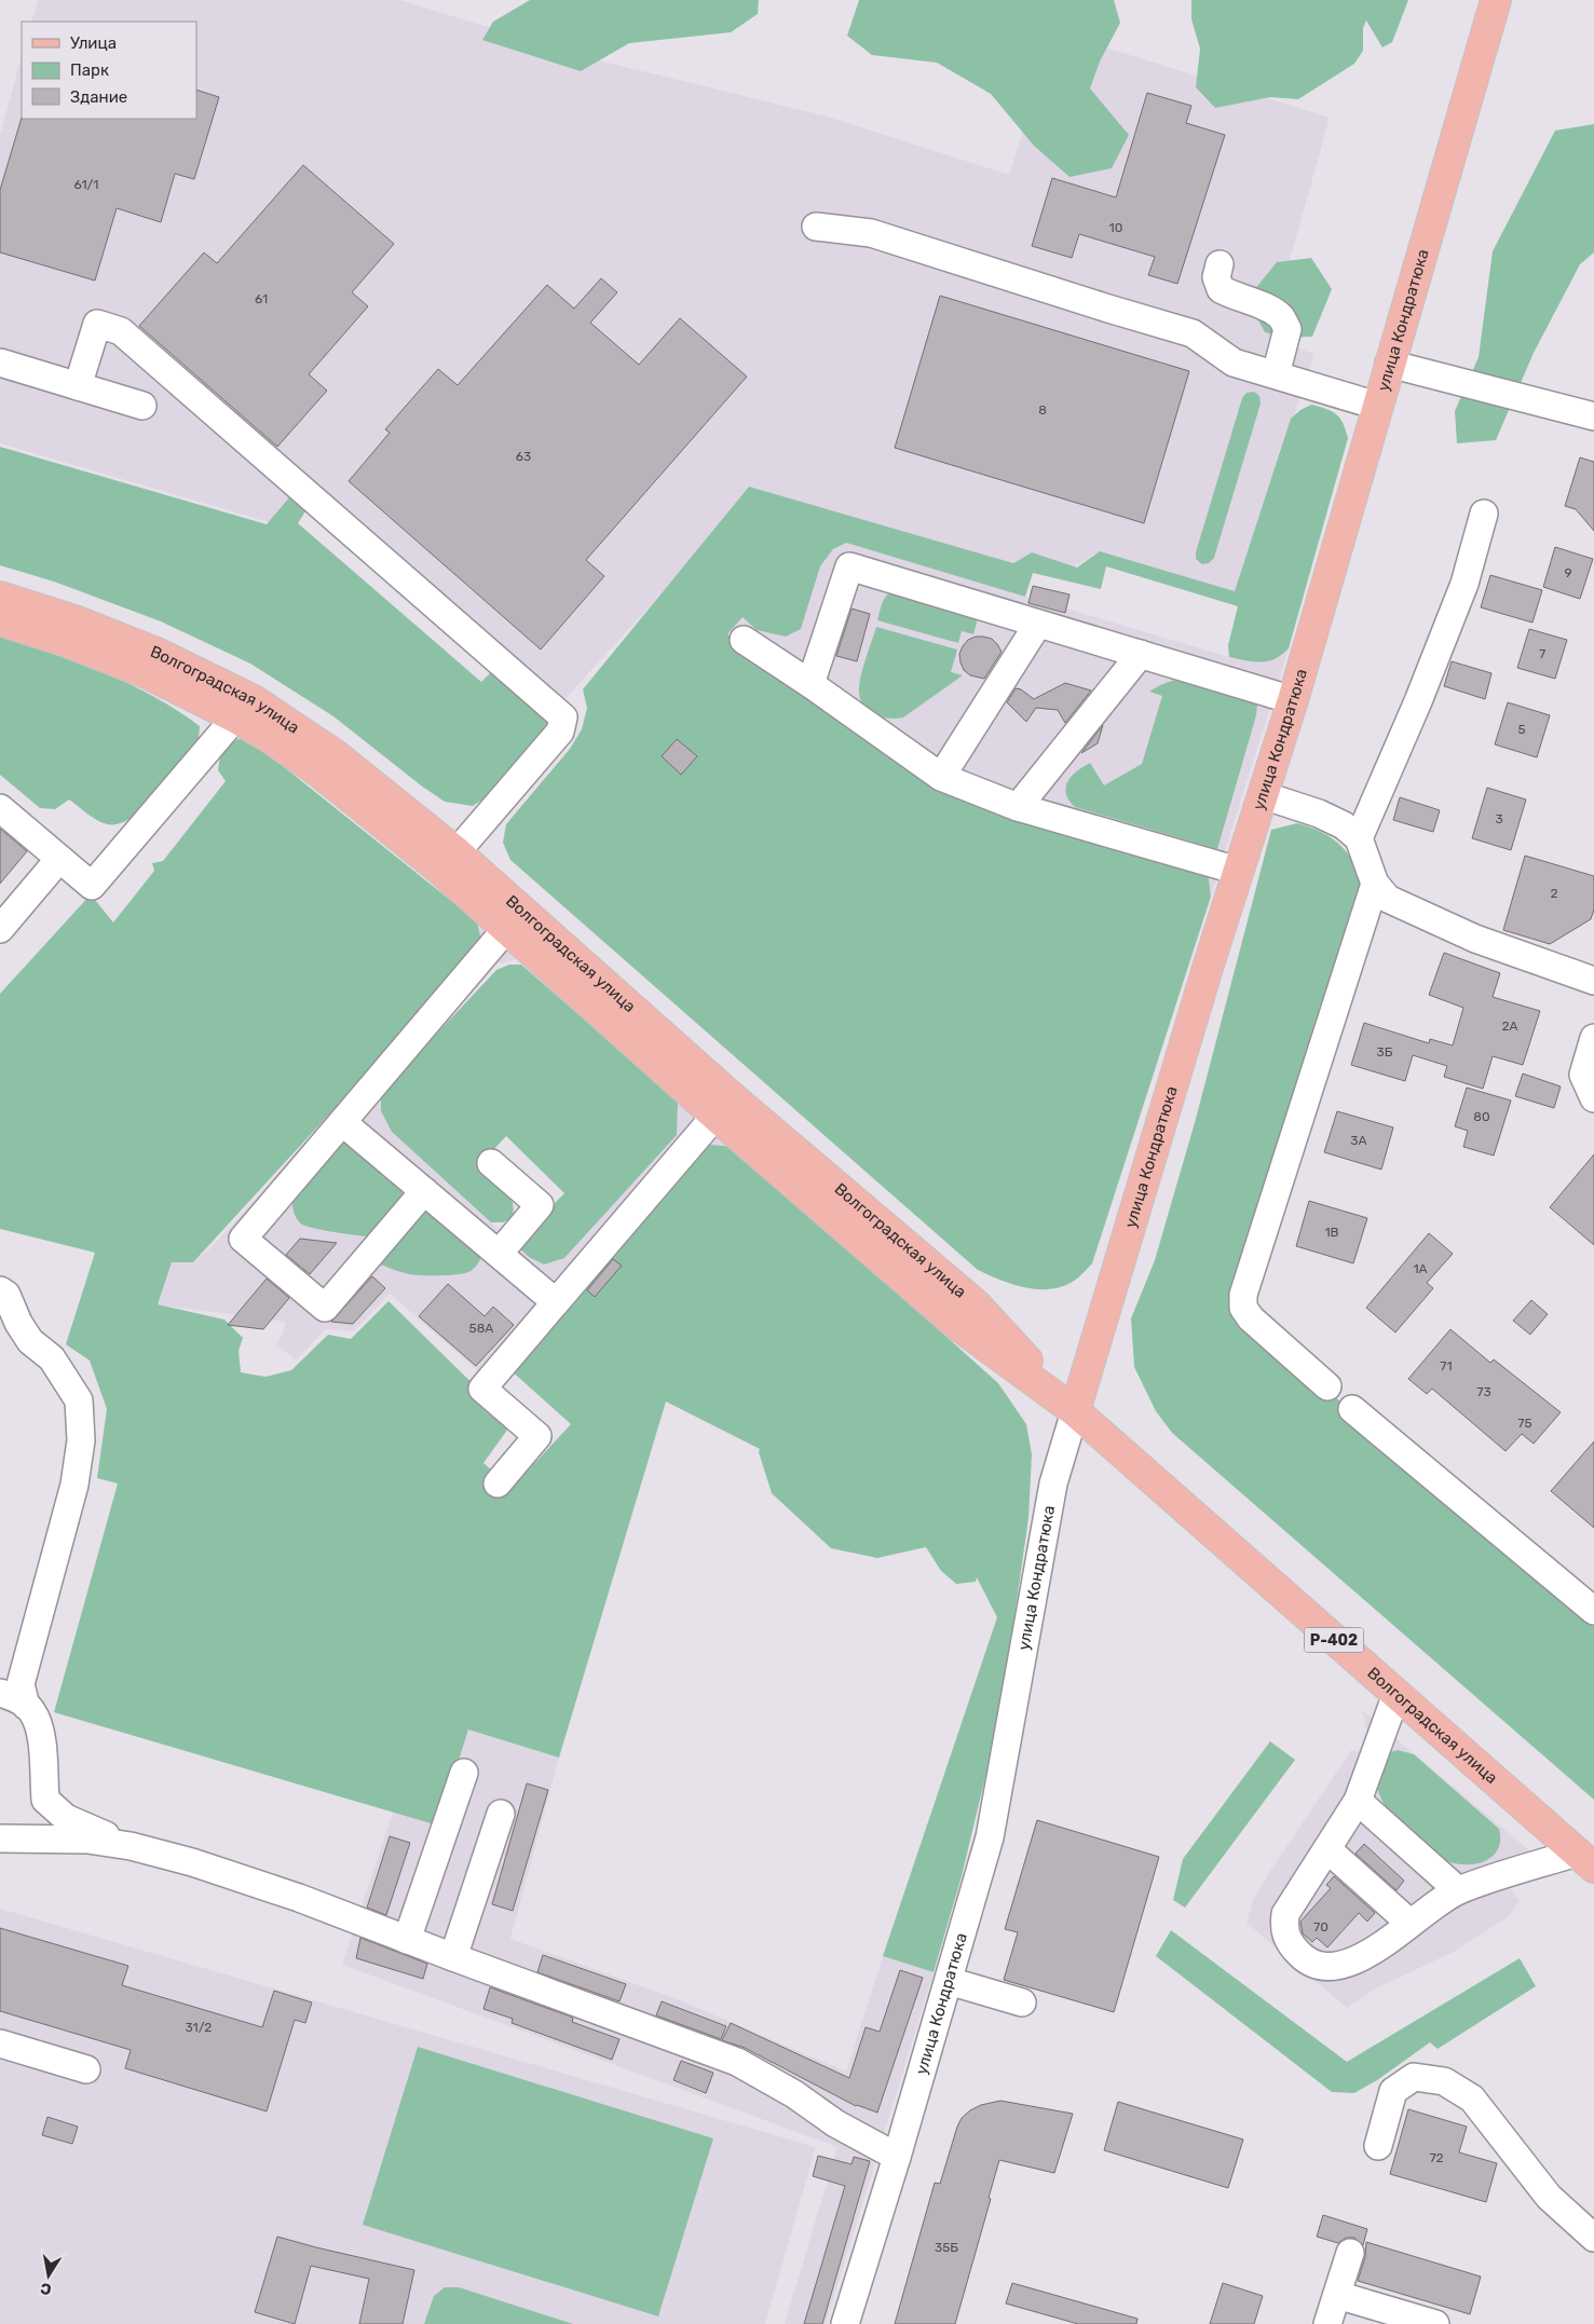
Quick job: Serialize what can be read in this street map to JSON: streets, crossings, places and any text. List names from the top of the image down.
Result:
{
  "streets": {
    "main road": ["улица Кондратюка", "Волгоградская улица", "Р-402"]
  },
  "crossings": [
    ["улица Кондратюка", "Волгоградская улица"]
  ],
  "house_numbers": [
    "61/1",
    "10",
    "61",
    "8",
    "63",
    "9",
    "7",
    "5",
    "3",
    "2",
    "2А",
    "3Б",
    "80",
    "3А",
    "1В",
    "1А",
    "58А",
    "71",
    "73",
    "75",
    "70",
    "31/2",
    "72",
    "35Б"
  ],
  "legend": ["Улица", "Парк", "Здание"],
  "north": "bottom"
}
